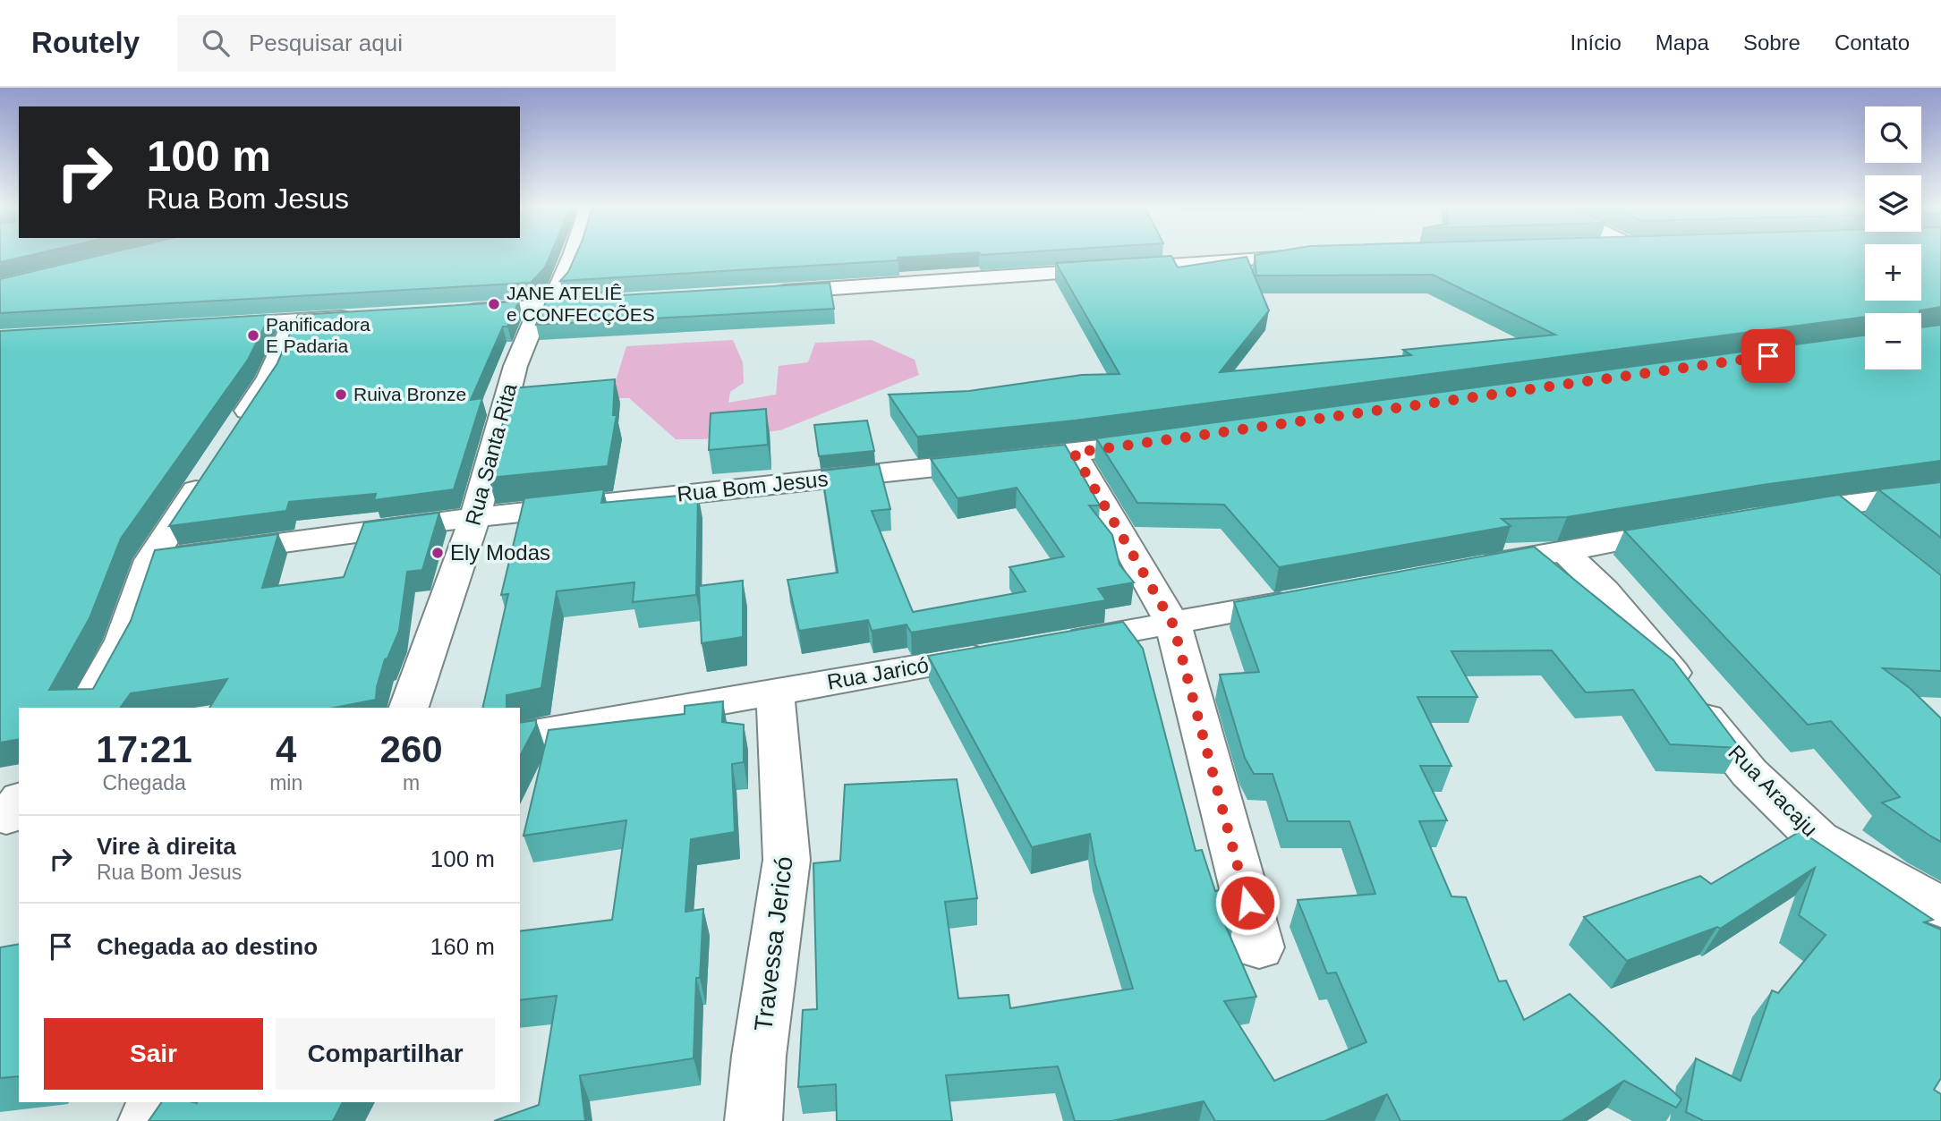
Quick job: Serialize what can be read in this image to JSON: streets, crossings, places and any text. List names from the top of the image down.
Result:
{
  "streets": {
    "street": [
      "Rua Santa Rita",
      "Rua Bom Jesus",
      "Rua Jaricó",
      "Rua Aracaju",
      "Travessa Jericó"
    ]
  },
  "crossings": [
    ["Rua Santa Rita", "Rua Bom Jesus"],
    ["Rua Jaricó", "Travessa Jericó"]
  ],
  "places": [
    "JANE ATELIÊ e CONFECÇÕES",
    "Panificadora E Padaria",
    "Ruiva Bronze",
    "Ely Modas"
  ],
  "page": {
    "header": "Routely",
    "search": "Pesquisar aqui",
    "nav": [
      "Início",
      "Mapa",
      "Sobre",
      "Contato"
    ],
    "map_buttons": ["+", "−"],
    "turn": ["100 m", "Rua Bom Jesus"],
    "eta": [
      "17:21",
      "Chegada",
      "4",
      "min",
      "260",
      "m"
    ],
    "list": [
      {
        "name": "Vire à direita",
        "note": "Rua Bom Jesus",
        "value": "100 m"
      },
      {
        "name": "Chegada ao destino",
        "value": "160 m"
      }
    ],
    "buttons": ["Sair", "Compartilhar"]
  }
}
